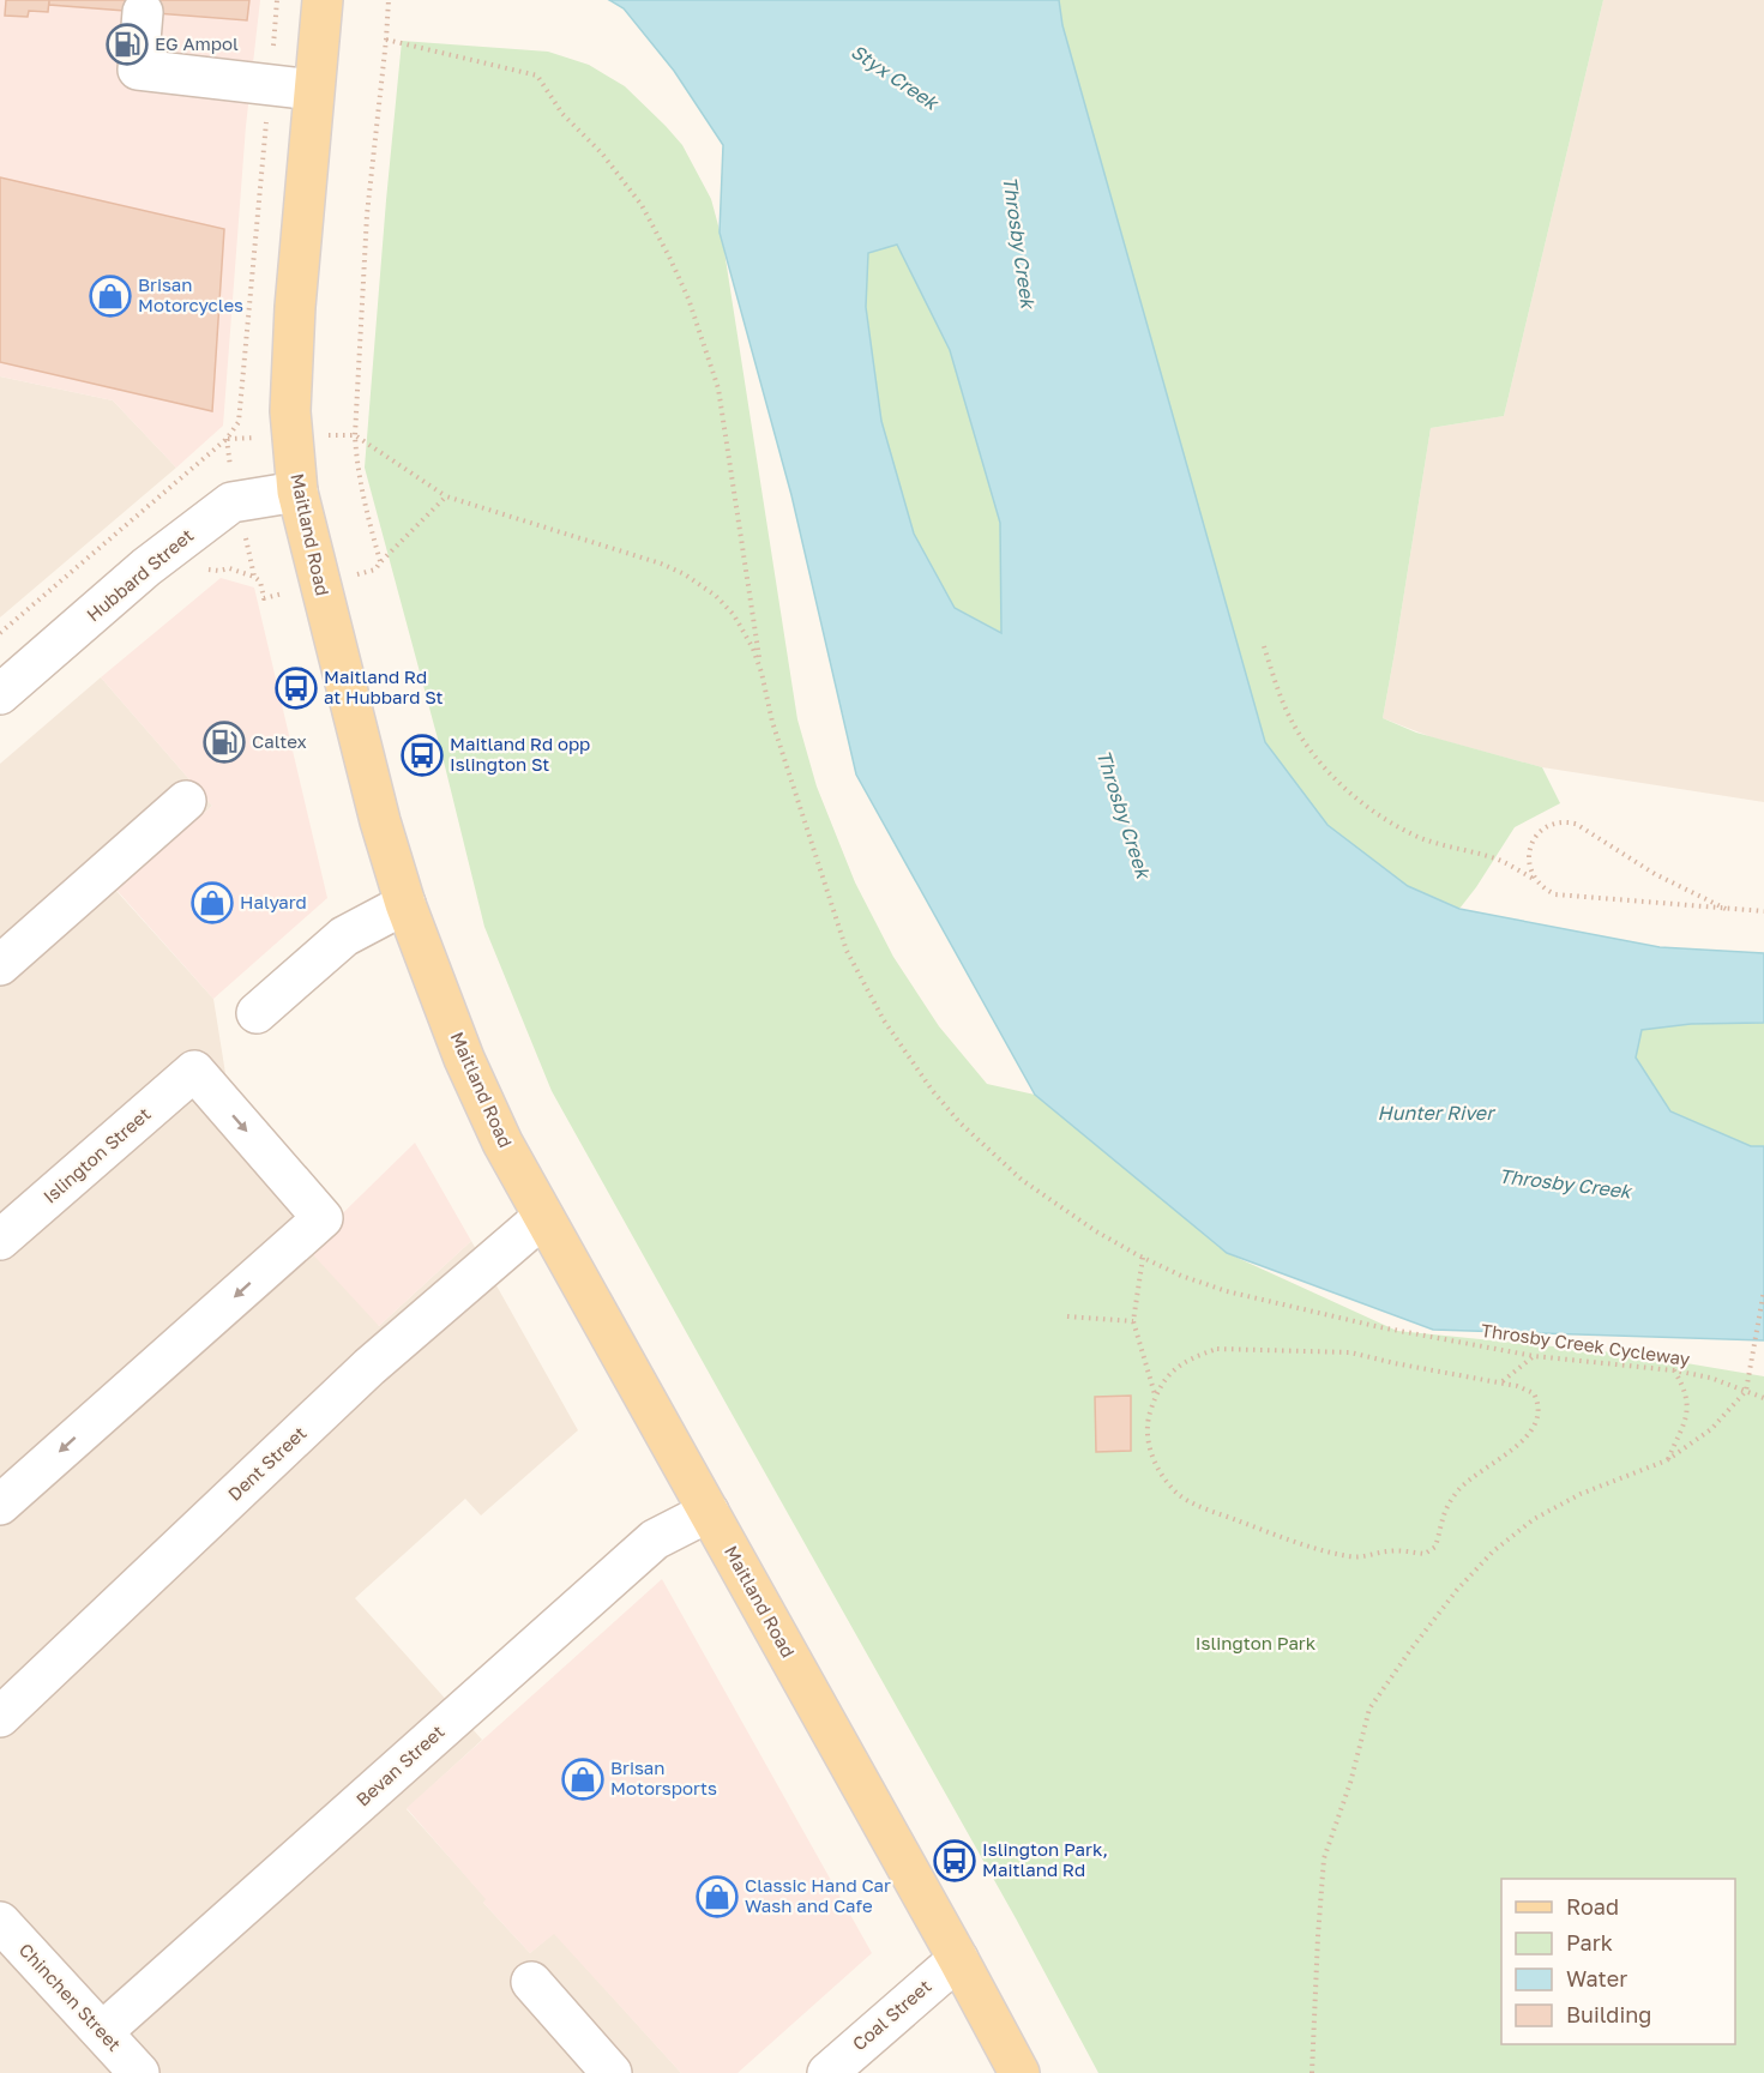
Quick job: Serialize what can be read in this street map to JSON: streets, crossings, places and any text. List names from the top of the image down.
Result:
{
  "streets": {
    "main road": ["Maitland Road"],
    "street": [
      "Hubbard Street",
      "Islington Street",
      "Dent Street",
      "Bevan Street",
      "Chinchen Street",
      "Coal Street"
    ],
    "path": ["Throsby Creek Cycleway"]
  },
  "crossings": [
    ["Maitland Road", "Hubbard Street"],
    ["Maitland Road", "Dent Street"],
    ["Maitland Road", "Bevan Street"],
    ["Maitland Road", "Coal Street"],
    ["Bevan Street", "Chinchen Street"]
  ],
  "water": ["Styx Creek", "Throsby Creek", "Hunter River"],
  "parks": ["Islington Park"],
  "places": {
    "fuel station": ["EG Ampol", "Caltex"],
    "shop": [
      "Brisan Motorcycles",
      "Halyard",
      "Brisan Motorsports",
      "Classic Hand Car Wash and Cafe"
    ],
    "bus stop": ["Maitland Rd at Hubbard St", "Maitland Rd opp Islington St", "Islington Park, Maitland Rd"]
  },
  "legend": [
    "Road",
    "Park",
    "Water",
    "Building"
  ]
}
